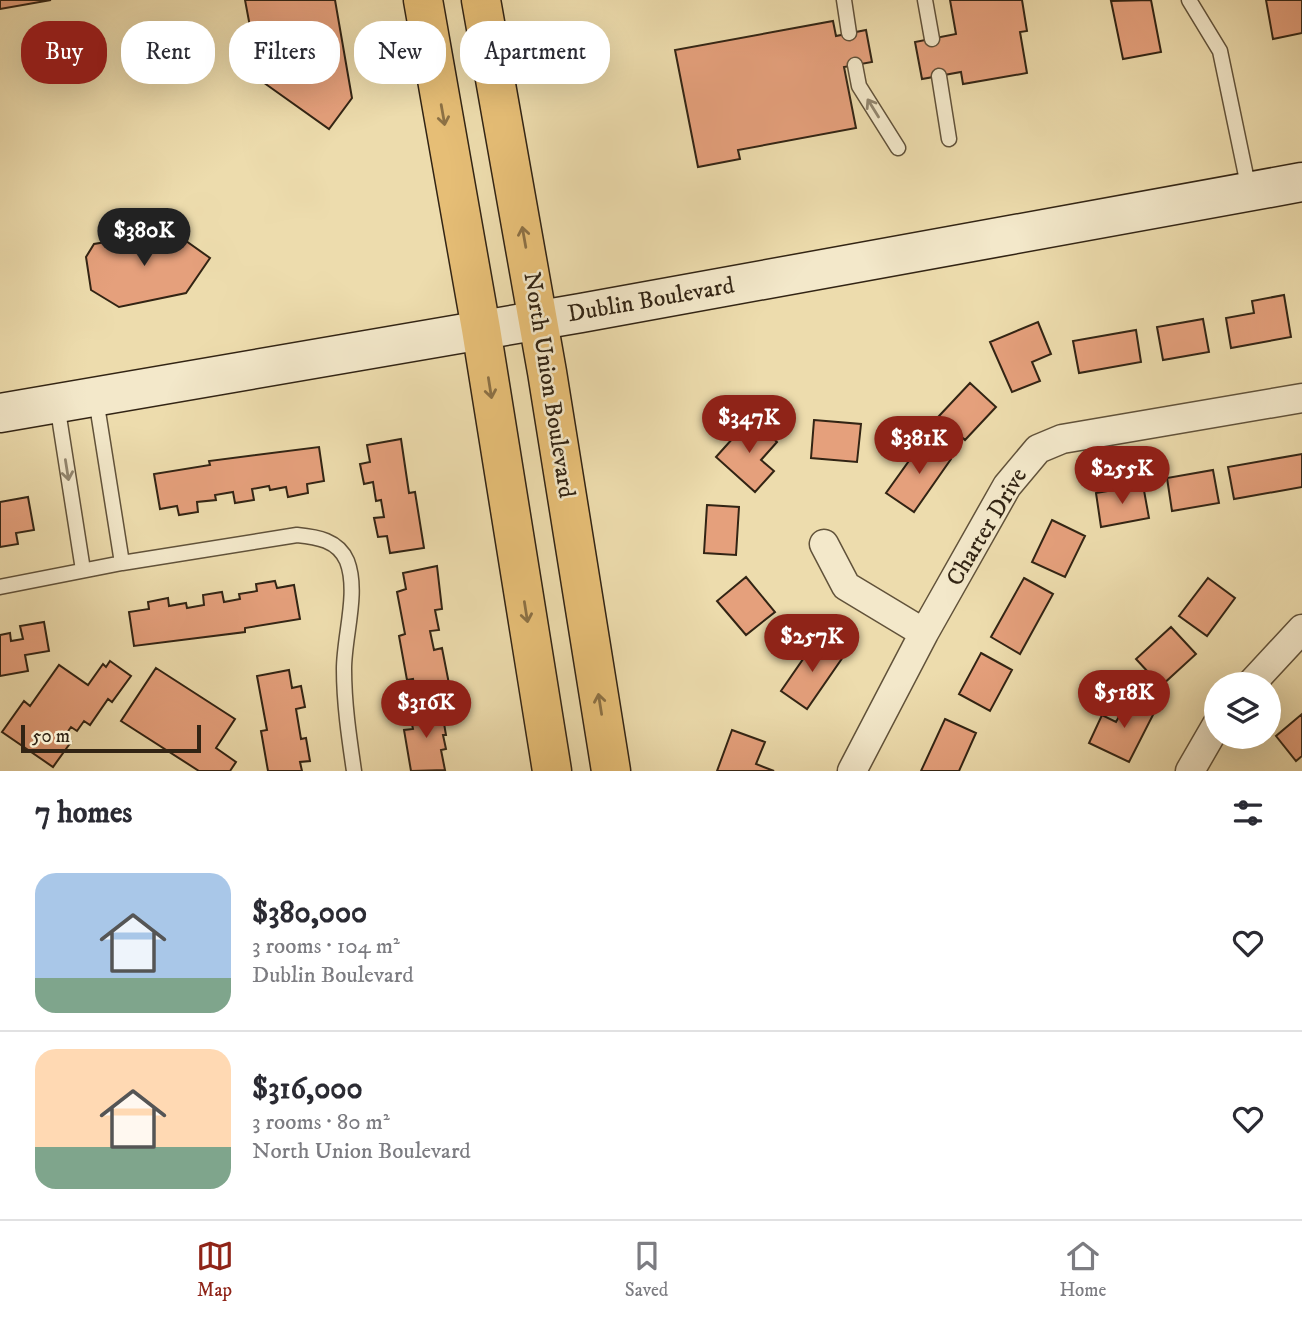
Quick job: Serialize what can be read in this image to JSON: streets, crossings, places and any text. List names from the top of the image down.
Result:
{
  "streets": {
    "main road": ["Dublin Boulevard", "North Union Boulevard"],
    "street": ["Charter Drive"]
  },
  "crossings": [
    ["Dublin Boulevard", "North Union Boulevard"]
  ],
  "scale_bar": "50 m",
  "page": {
    "chip": [
      "Buy",
      "Rent",
      "Filters",
      "New",
      "Apartment"
    ],
    "price": [
      "$380K",
      "$347K",
      "$381K",
      "$255K",
      "$257K",
      "$518K",
      "$316K"
    ],
    "scale": "50 m",
    "heading": "7 homes",
    "list": [
      {
        "name": "$380,000",
        "note": "3 rooms · 104 m² · Dublin Boulevard"
      },
      {
        "name": "$316,000",
        "note": "3 rooms · 80 m² · North Union Boulevard"
      }
    ],
    "tabs": ["Map", "Saved", "Home"]
  }
}
